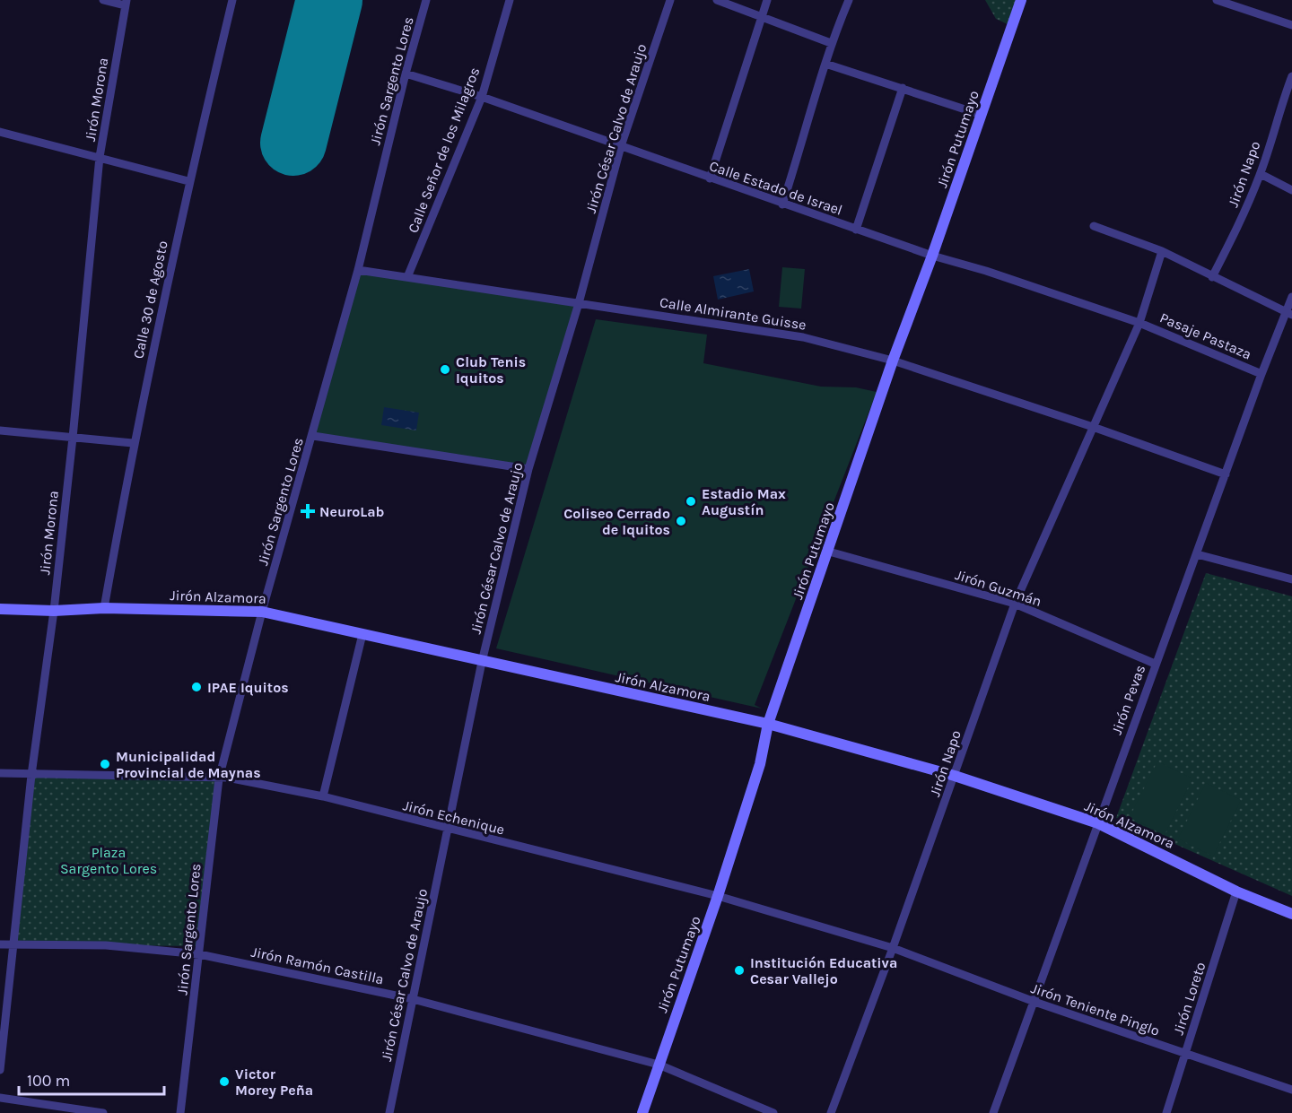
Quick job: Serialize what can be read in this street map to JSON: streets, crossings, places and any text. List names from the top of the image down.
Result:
{
  "streets": {
    "street": [
      "Jirón Sargento Lores",
      "Jirón Morona",
      "Jirón César Calvo de Araujo",
      "Jirón Putumayo",
      "Calle Señor de los Milagros",
      "Jirón Napo",
      "Calle Estado de Israel",
      "Calle 30 de Agosto",
      "Calle Almirante Guisse",
      "Pasaje Pastaza",
      "Jirón Guzmán",
      "Jirón Alzamora",
      "Jirón Pevas",
      "Jirón Echenique",
      "Jirón Ramón Castilla",
      "Jirón Loreto",
      "Jirón Teniente Pinglo"
    ]
  },
  "crossings": [
    ["Jirón Sargento Lores", "Calle Estado de Israel"],
    ["Jirón Sargento Lores", "Calle Almirante Guisse"],
    ["Jirón Sargento Lores", "Jirón Alzamora"],
    ["Jirón Sargento Lores", "Jirón Echenique"],
    ["Jirón Sargento Lores", "Jirón Ramón Castilla"],
    ["Jirón Morona", "Jirón Alzamora"],
    ["Jirón Morona", "Jirón Echenique"],
    ["Jirón Morona", "Jirón Ramón Castilla"],
    ["Jirón César Calvo de Araujo", "Calle Estado de Israel"],
    ["Jirón César Calvo de Araujo", "Calle Almirante Guisse"],
    ["Jirón César Calvo de Araujo", "Jirón Alzamora"],
    ["Jirón César Calvo de Araujo", "Jirón Echenique"],
    ["Jirón César Calvo de Araujo", "Jirón Ramón Castilla"],
    ["Jirón Putumayo", "Calle Estado de Israel"],
    ["Jirón Putumayo", "Calle Almirante Guisse"],
    ["Jirón Putumayo", "Jirón Guzmán"],
    ["Jirón Putumayo", "Jirón Alzamora"],
    ["Jirón Putumayo", "Jirón Echenique"],
    ["Jirón Putumayo", "Jirón Ramón Castilla"],
    ["Calle Señor de los Milagros", "Calle Estado de Israel"],
    ["Calle Señor de los Milagros", "Calle Almirante Guisse"],
    ["Jirón Napo", "Calle Estado de Israel"],
    ["Jirón Napo", "Calle Almirante Guisse"],
    ["Jirón Napo", "Pasaje Pastaza"],
    ["Jirón Napo", "Jirón Guzmán"],
    ["Jirón Napo", "Jirón Alzamora"],
    ["Jirón Napo", "Jirón Echenique"],
    ["Jirón Napo", "Jirón Teniente Pinglo"],
    ["Calle Estado de Israel", "Pasaje Pastaza"],
    ["Calle 30 de Agosto", "Jirón Alzamora"],
    ["Calle Almirante Guisse", "Jirón Pevas"],
    ["Pasaje Pastaza", "Jirón Pevas"],
    ["Jirón Guzmán", "Jirón Pevas"],
    ["Jirón Alzamora", "Jirón Pevas"],
    ["Jirón Alzamora", "Jirón Loreto"],
    ["Jirón Pevas", "Jirón Teniente Pinglo"],
    ["Jirón Echenique", "Jirón Teniente Pinglo"],
    ["Jirón Loreto", "Jirón Teniente Pinglo"]
  ],
  "parks": ["Plaza Sargento Lores"],
  "places": {
    "other": [
      "Club Tenis Iquitos",
      "Estadio Max Augustín",
      "Coliseo Cerrado de Iquitos",
      "IPAE Iquitos",
      "Municipalidad Provincial de Maynas",
      "Institución Educativa Cesar Vallejo",
      "Victor Morey Peña"
    ],
    "health": ["NeuroLab"]
  },
  "scale_bar": "100 m"
}
